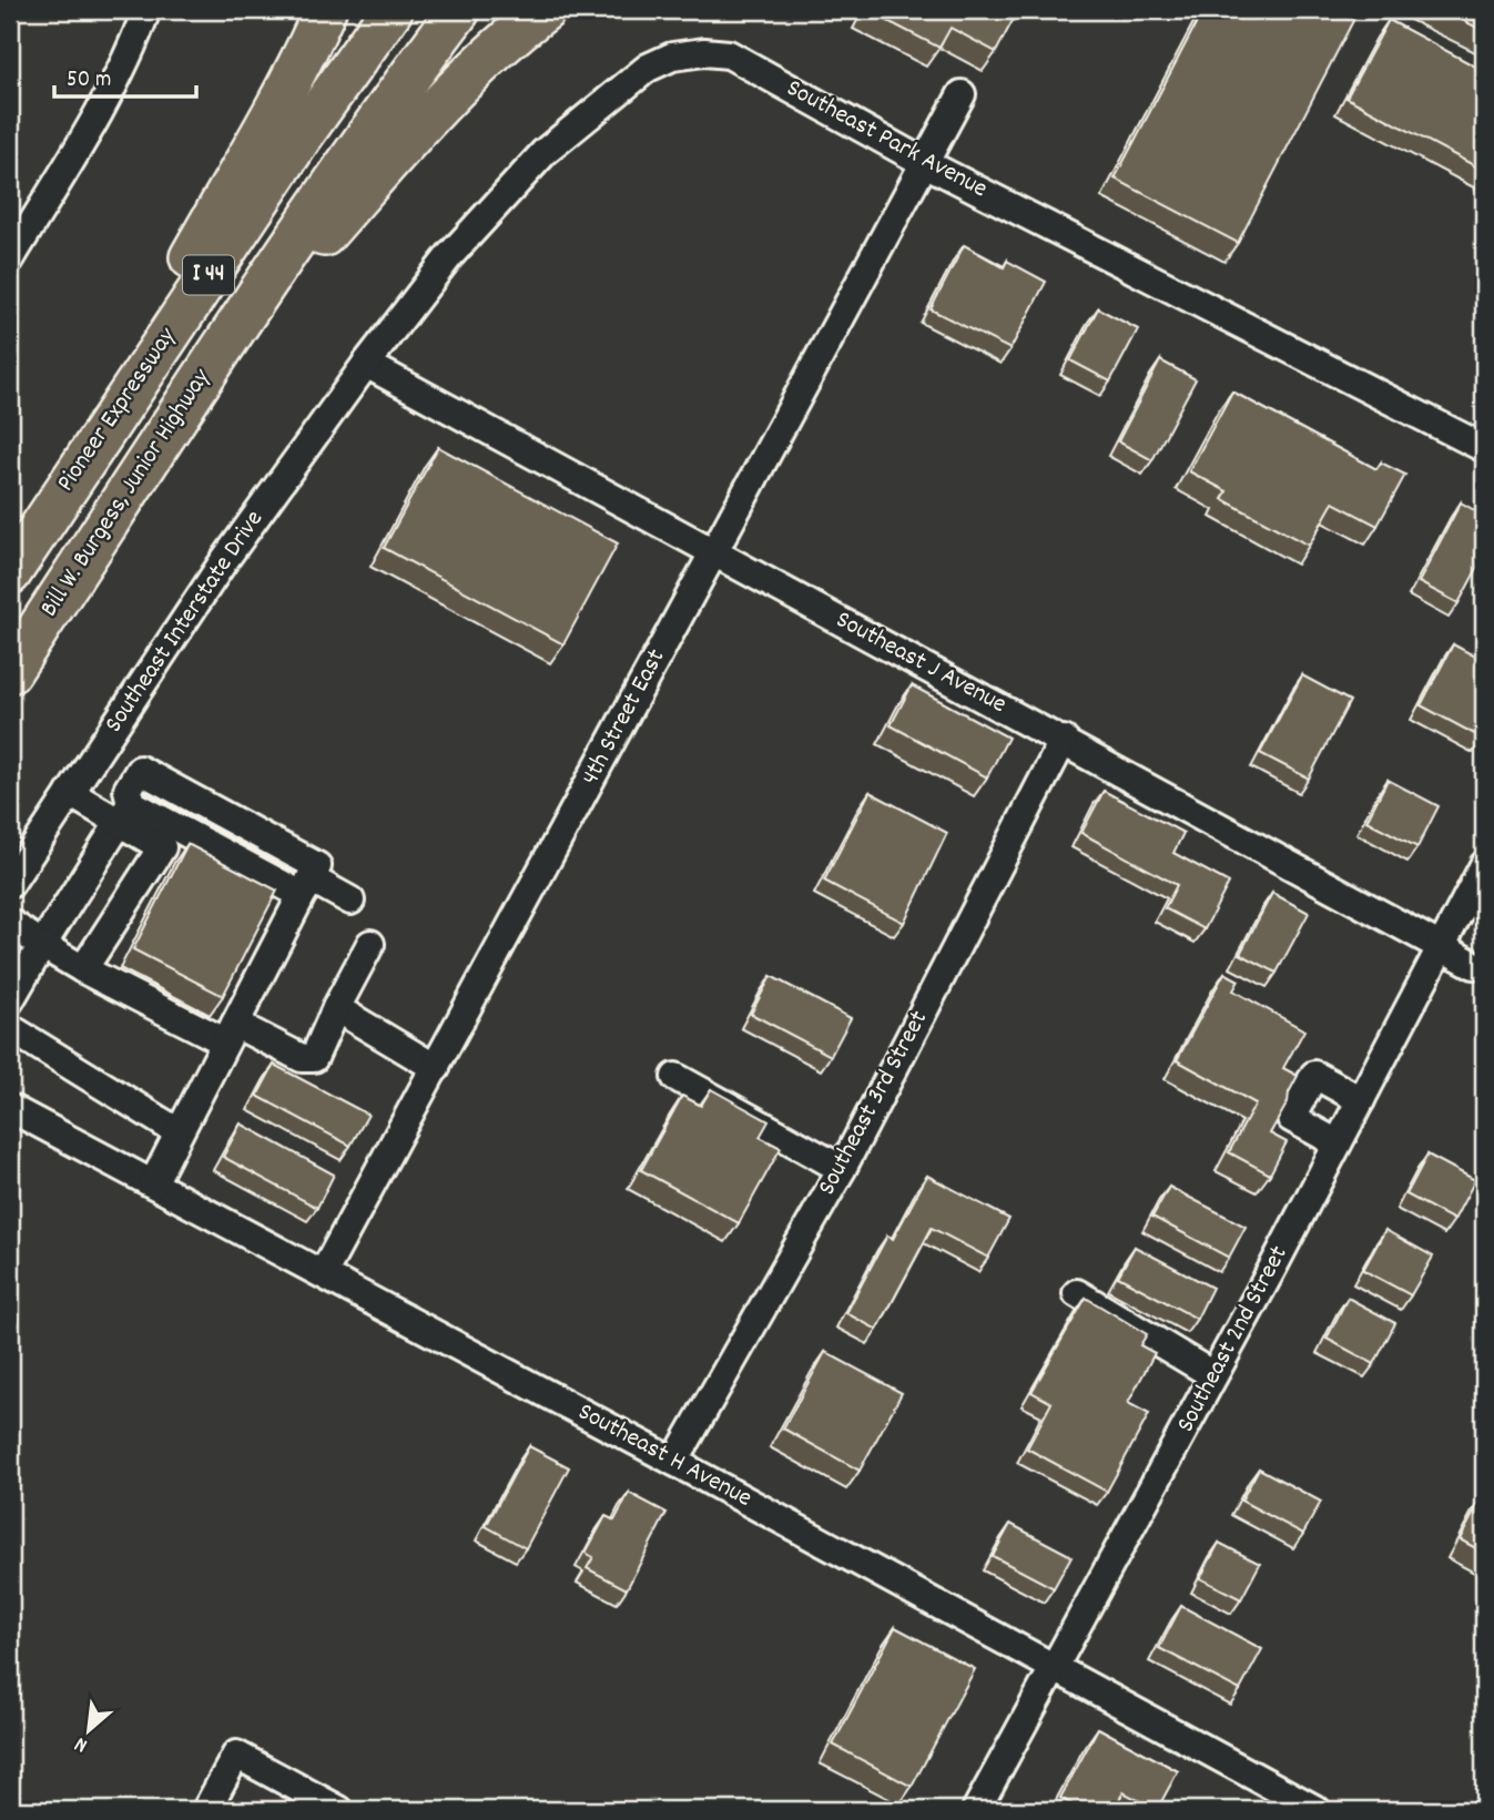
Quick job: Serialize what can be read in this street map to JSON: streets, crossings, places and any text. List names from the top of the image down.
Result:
{
  "streets": {
    "highway": ["I 44", "Pioneer Expressway", "Bill W. Burgess, Junior Highway"],
    "street": [
      "Southeast Park Avenue",
      "Southeast Interstate Drive",
      "Southeast J Avenue",
      "4th Street East",
      "Southeast 3rd Street",
      "Southeast 2nd Street",
      "Southeast H Avenue"
    ]
  },
  "crossings": [
    ["Southeast Park Avenue", "Southeast Interstate Drive"],
    ["Southeast Park Avenue", "Southeast J Avenue"],
    ["Southeast Park Avenue", "4th Street East"],
    ["Pioneer Expressway", "Bill W. Burgess, Junior Highway"],
    ["Southeast Interstate Drive", "Southeast J Avenue"],
    ["Southeast J Avenue", "4th Street East"],
    ["Southeast J Avenue", "Southeast 3rd Street"],
    ["Southeast J Avenue", "Southeast 2nd Street"],
    ["4th Street East", "Southeast H Avenue"],
    ["Southeast 3rd Street", "Southeast H Avenue"],
    ["Southeast 2nd Street", "Southeast H Avenue"]
  ],
  "scale_bar": "50 m",
  "north": "bottom left"
}
